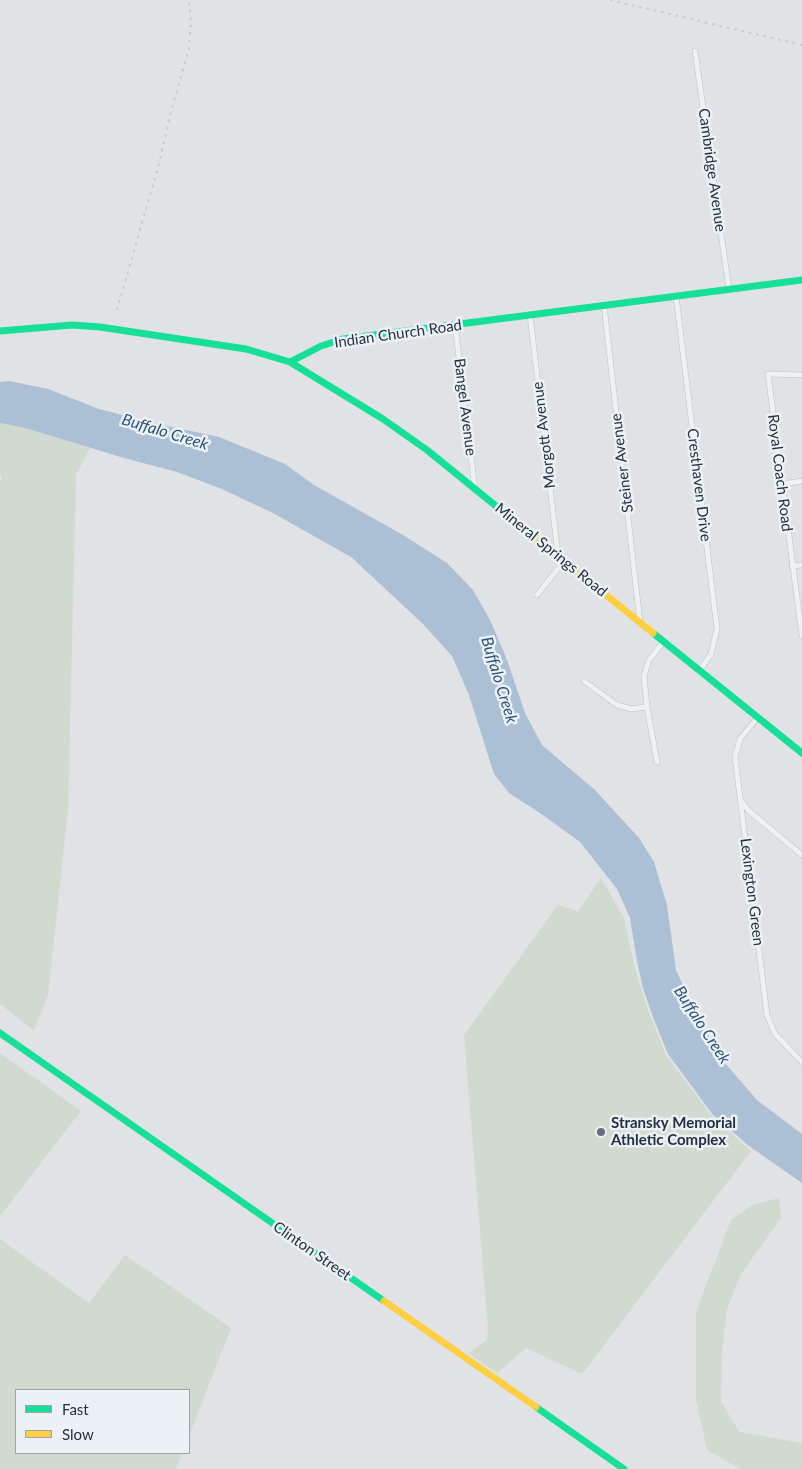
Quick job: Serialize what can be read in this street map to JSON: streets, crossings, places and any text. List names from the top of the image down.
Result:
{
  "streets": {
    "street": [
      "Cambridge Avenue",
      "Indian Church Road",
      "Bangel Avenue",
      "Morgott Avenue",
      "Steiner Avenue",
      "Royal Coach Road",
      "Cresthaven Drive",
      "Mineral Springs Road",
      "Lexington Green",
      "Clinton Street"
    ]
  },
  "crossings": [
    ["Cambridge Avenue", "Indian Church Road"],
    ["Indian Church Road", "Bangel Avenue"],
    ["Indian Church Road", "Morgott Avenue"],
    ["Indian Church Road", "Steiner Avenue"],
    ["Indian Church Road", "Cresthaven Drive"],
    ["Indian Church Road", "Mineral Springs Road"],
    ["Bangel Avenue", "Mineral Springs Road"],
    ["Morgott Avenue", "Mineral Springs Road"],
    ["Steiner Avenue", "Mineral Springs Road"],
    ["Cresthaven Drive", "Mineral Springs Road"],
    ["Mineral Springs Road", "Lexington Green"]
  ],
  "water": ["Buffalo Creek"],
  "places": ["Stransky Memorial Athletic Complex"],
  "legend": ["Fast", "Slow"]
}
